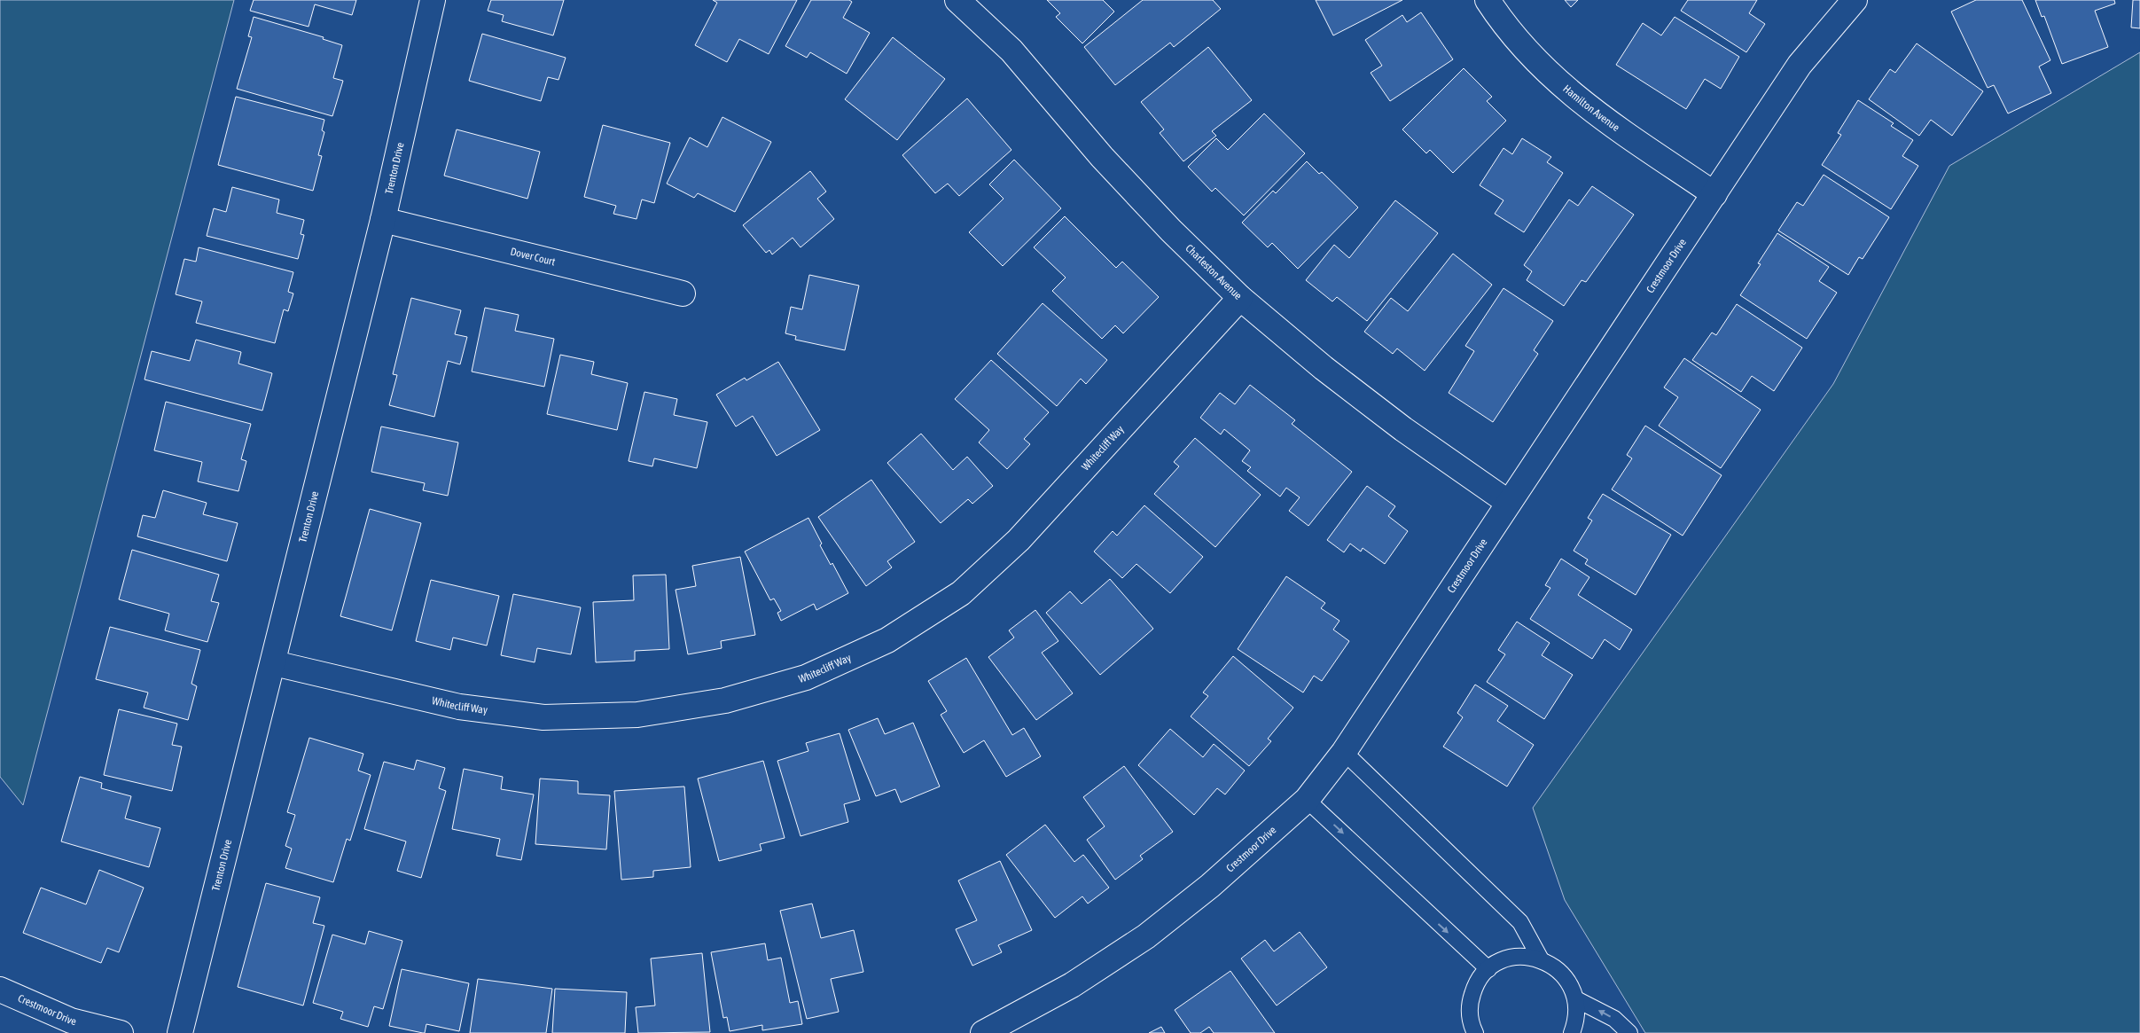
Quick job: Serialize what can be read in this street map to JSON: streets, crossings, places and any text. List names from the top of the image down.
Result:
{
  "streets": {
    "street": [
      "Hamilton Avenue",
      "Trenton Drive",
      "Dover Court",
      "Crestmoor Drive",
      "Charleston Avenue",
      "Whitecliff Way"
    ]
  },
  "crossings": [
    ["Hamilton Avenue", "Crestmoor Drive"],
    ["Trenton Drive", "Dover Court"],
    ["Trenton Drive", "Whitecliff Way"],
    ["Crestmoor Drive", "Charleston Avenue"],
    ["Charleston Avenue", "Whitecliff Way"]
  ]
}
